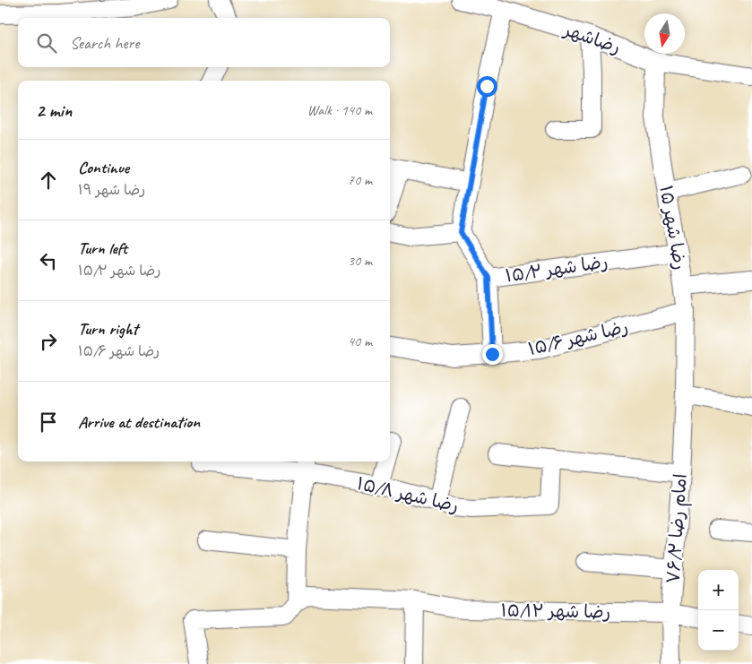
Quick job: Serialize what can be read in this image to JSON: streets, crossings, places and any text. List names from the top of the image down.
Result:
{
  "streets": {
    "street": [
      "رضاشهر",
      "رضا شهر ۱۵",
      "رضا شهر ۱۵/۲",
      "رضا شهر ۱۵/۶",
      "رضا شهر ۱۵/۸",
      "امام رضا ۷۶/۲",
      "رضا شهر ۱۵/۱۲"
    ]
  },
  "crossings": [
    ["رضاشهر", "رضا شهر ۱۵"],
    ["رضا شهر ۱۵", "رضا شهر ۱۵/۲"],
    ["رضا شهر ۱۵", "رضا شهر ۱۵/۶"],
    ["رضا شهر ۱۵", "امام رضا ۷۶/۲"],
    ["امام رضا ۷۶/۲", "رضا شهر ۱۵/۱۲"]
  ],
  "north": "bottom",
  "page": {
    "search": "Search here",
    "heading": ["2 min", "Walk · 140 m"],
    "list": [
      ["Continue", "رضا شهر ۱۹", "70 m"],
      ["Turn left", "رضا شهر ۱۵/۲", "30 m"],
      ["Turn right", "رضا شهر ۱۵/۶", "40 m"],
      "Arrive at destination"
    ],
    "map_buttons": ["+", "−"]
  }
}
